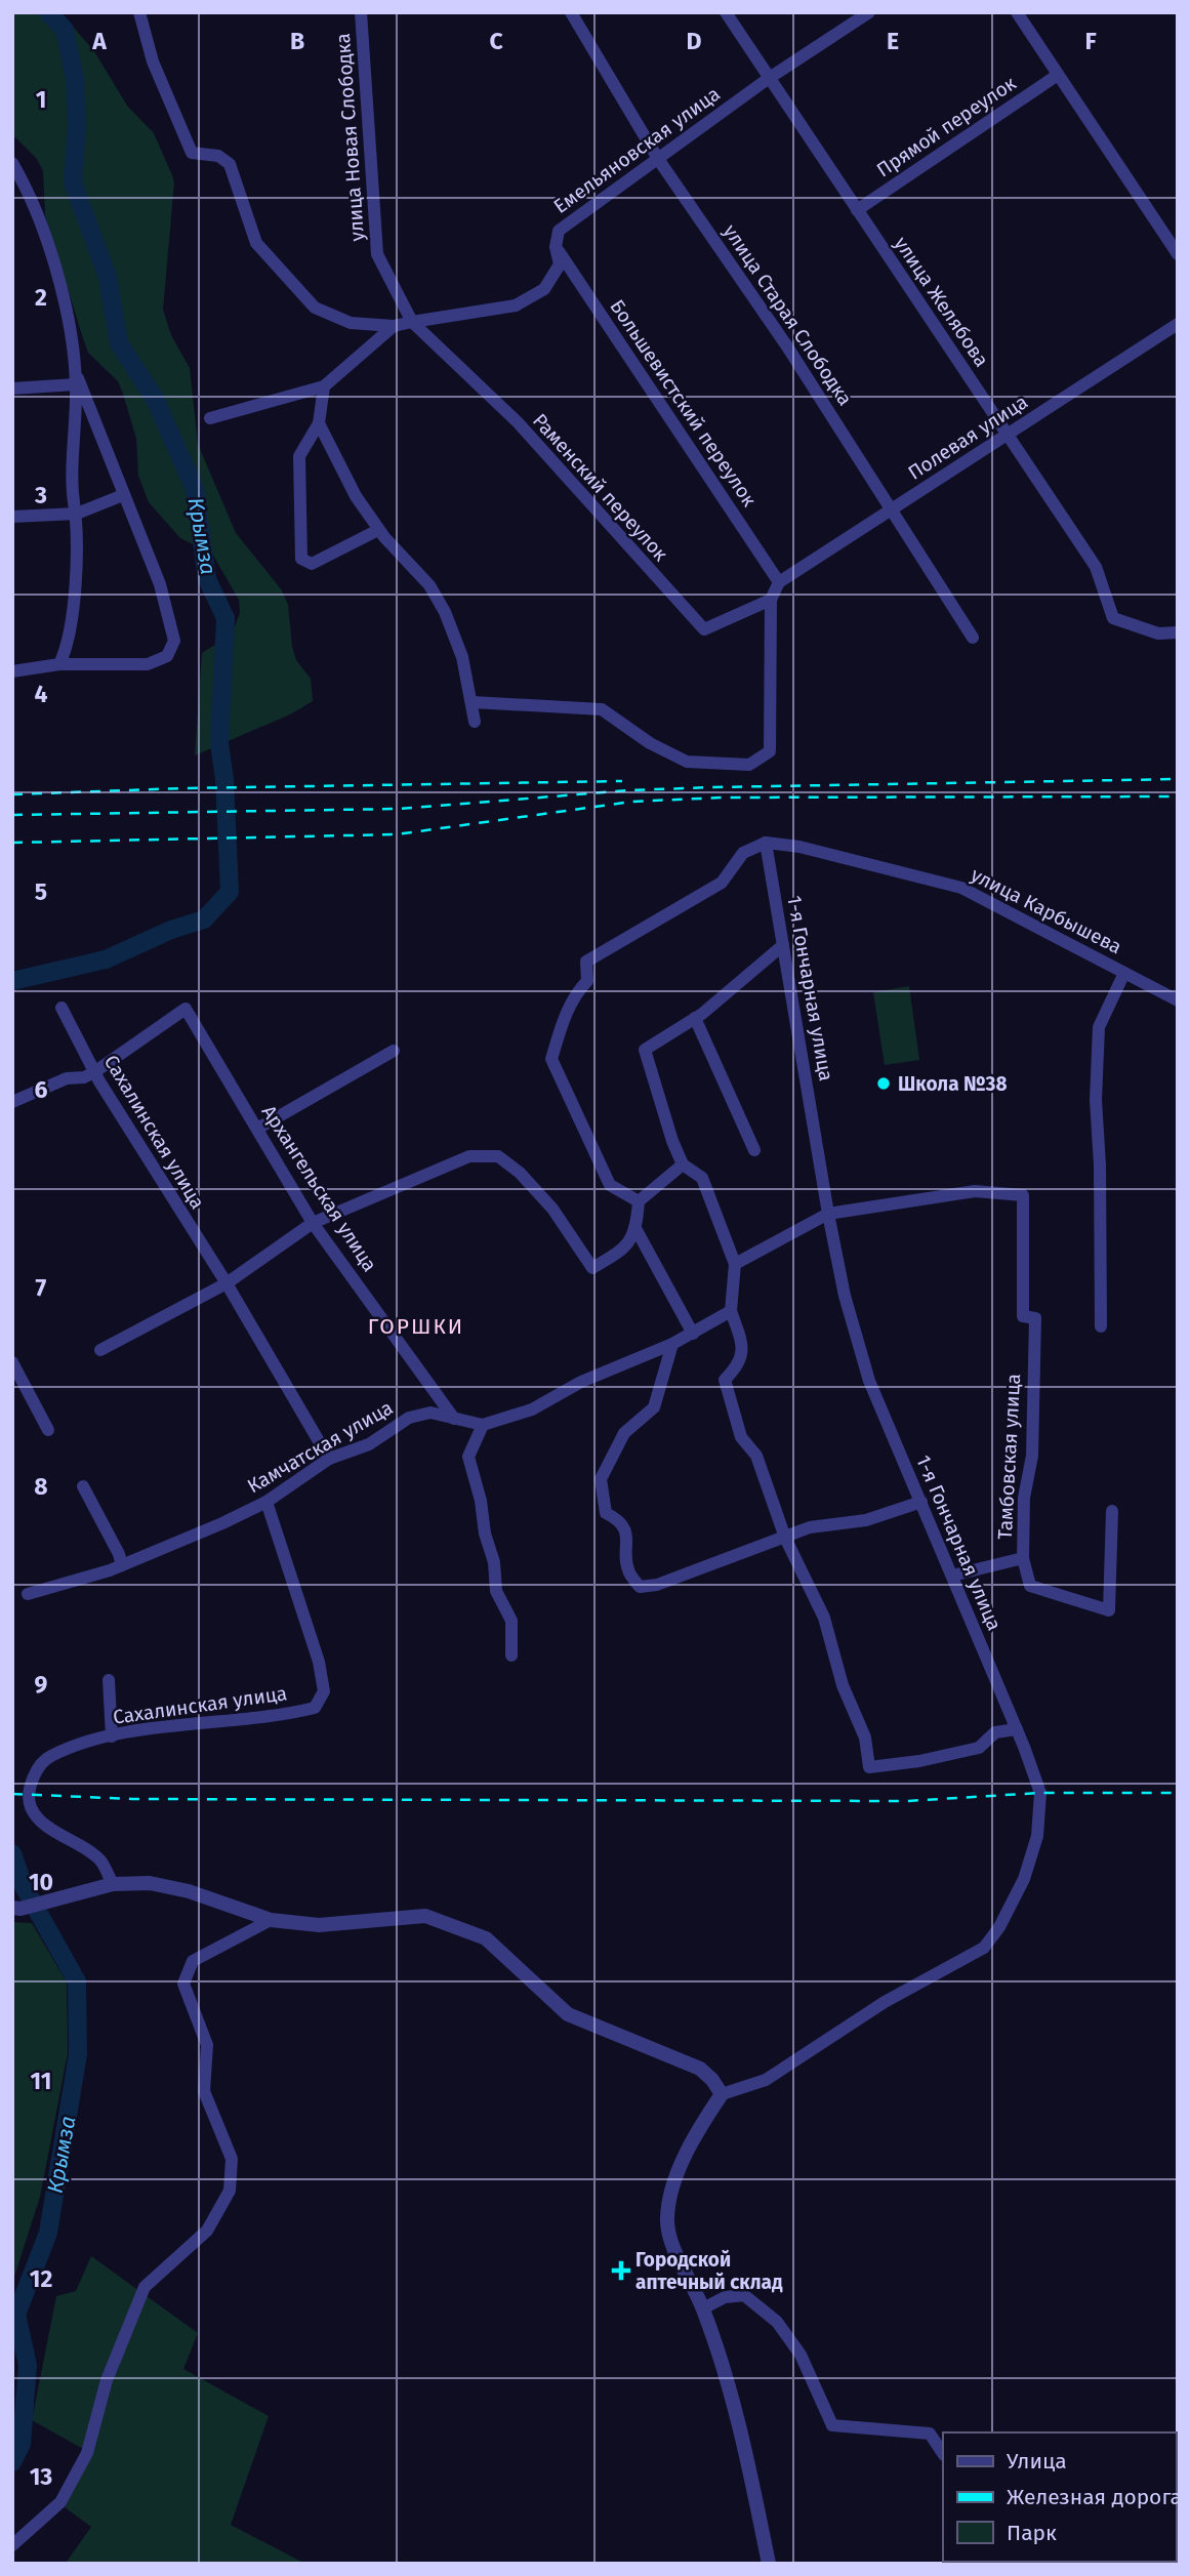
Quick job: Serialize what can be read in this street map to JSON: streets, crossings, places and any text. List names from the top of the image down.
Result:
{
  "streets": {
    "street": [
      "Прямой переулок",
      "улица Новая Слободка",
      "Емельяновская улица",
      "улица Желябова",
      "улица Старая Слободка",
      "Большевистский переулок",
      "Полевая улица",
      "Раменский переулок",
      "улица Карбышева",
      "1-я Гончарная улица",
      "Сахалинская улица",
      "Архангельская улица",
      "Камчатская улица",
      "Тамбовская улица"
    ]
  },
  "crossings": [
    ["Прямой переулок", "улица Желябова"],
    ["улица Новая Слободка", "Емельяновская улица"],
    ["улица Новая Слободка", "Раменский переулок"],
    ["Емельяновская улица", "улица Желябова"],
    ["Емельяновская улица", "улица Старая Слободка"],
    ["Емельяновская улица", "Большевистский переулок"],
    ["Емельяновская улица", "Раменский переулок"],
    ["улица Желябова", "Полевая улица"],
    ["улица Старая Слободка", "Полевая улица"],
    ["Большевистский переулок", "Полевая улица"],
    ["улица Карбышева", "1-я Гончарная улица"],
    ["1-я Гончарная улица", "Тамбовская улица"],
    ["Сахалинская улица", "Архангельская улица"],
    ["Сахалинская улица", "Камчатская улица"],
    ["Архангельская улица", "Камчатская улица"]
  ],
  "districts": ["ГОРШКИ"],
  "water": ["Крымза"],
  "places": {
    "other": ["Школа №38"],
    "health": ["Городской аптечный склад"]
  },
  "legend": ["Улица", "Железная дорога", "Парк"],
  "grid": {
    "columns": [
      "A",
      "B",
      "C",
      "D",
      "E",
      "F"
    ],
    "rows": [
      "1",
      "2",
      "3",
      "4",
      "5",
      "6",
      "7",
      "8",
      "9",
      "10",
      "11",
      "12",
      "13"
    ]
  }
}
